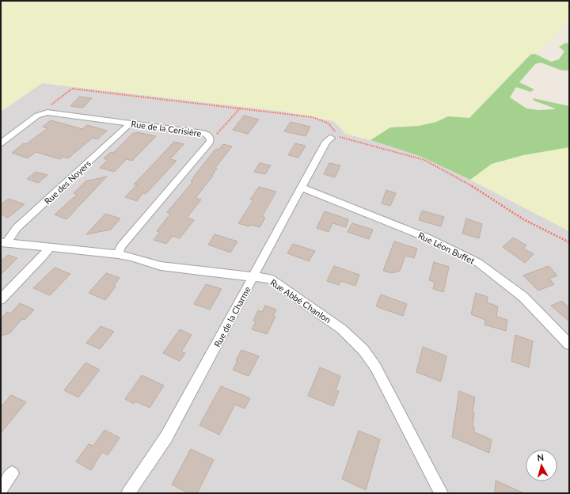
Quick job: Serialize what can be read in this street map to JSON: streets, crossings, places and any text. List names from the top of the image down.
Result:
{
  "streets": {
    "street": [
      "Rue de la Cerisière",
      "Rue des Noyers",
      "Rue Léon Buffet",
      "Rue Abbé Chanlon",
      "Rue de la Charme"
    ]
  },
  "crossings": [
    ["Rue de la Cerisière", "Rue des Noyers"],
    ["Rue de la Cerisière", "Rue Abbé Chanlon"],
    ["Rue des Noyers", "Rue Abbé Chanlon"],
    ["Rue Léon Buffet", "Rue de la Charme"],
    ["Rue Abbé Chanlon", "Rue de la Charme"]
  ],
  "north": "top"
}
